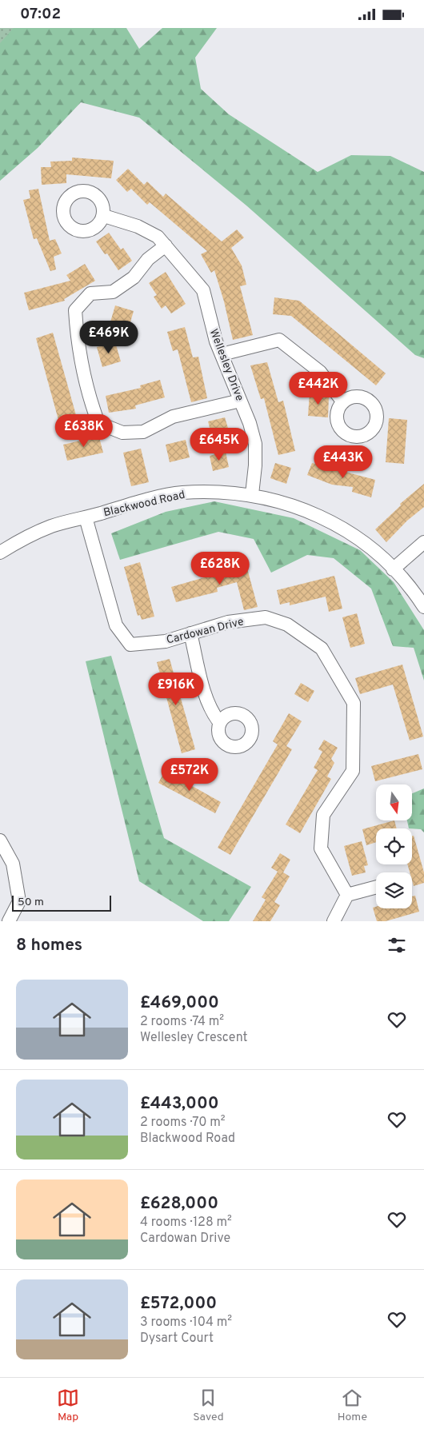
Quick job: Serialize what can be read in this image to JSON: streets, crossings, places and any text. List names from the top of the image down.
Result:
{
  "streets": {
    "street": ["Wellesley Drive", "Blackwood Road", "Cardowan Drive"]
  },
  "crossings": [
    ["Wellesley Drive", "Blackwood Road"],
    ["Blackwood Road", "Cardowan Drive"]
  ],
  "scale_bar": "50 m",
  "north": "bottom",
  "page": {
    "status": "07:02",
    "price": [
      "£469K",
      "£442K",
      "£638K",
      "£645K",
      "£443K",
      "£628K",
      "£916K",
      "£572K"
    ],
    "scale": "50 m",
    "heading": "8 homes",
    "list": [
      {
        "name": "£469,000",
        "note": "2 rooms · 74 m² · Wellesley Crescent"
      },
      {
        "name": "£443,000",
        "note": "2 rooms · 70 m² · Blackwood Road"
      },
      {
        "name": "£628,000",
        "note": "4 rooms · 128 m² · Cardowan Drive"
      },
      {
        "name": "£572,000",
        "note": "3 rooms · 104 m² · Dysart Court"
      }
    ],
    "tabs": ["Map", "Saved", "Home"]
  }
}
